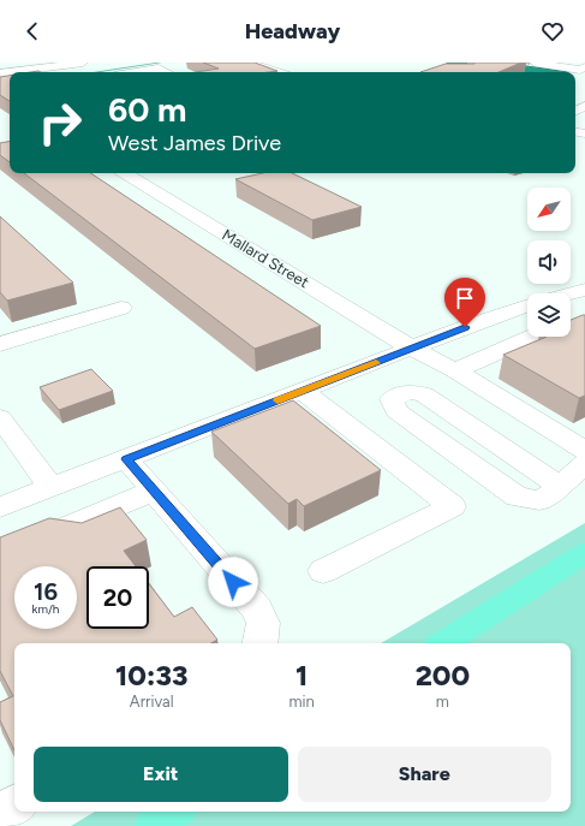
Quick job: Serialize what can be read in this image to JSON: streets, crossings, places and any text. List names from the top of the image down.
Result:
{
  "streets": {
    "street": ["Mallard Street"]
  },
  "north": "bottom left",
  "page": {
    "header": "Headway",
    "turn": ["60 m", "West James Drive"],
    "speed": "16 km/h",
    "limit": "20",
    "eta": [
      "10:33",
      "Arrival",
      "1",
      "min",
      "200",
      "m"
    ],
    "buttons": ["Exit", "Share"]
  }
}
